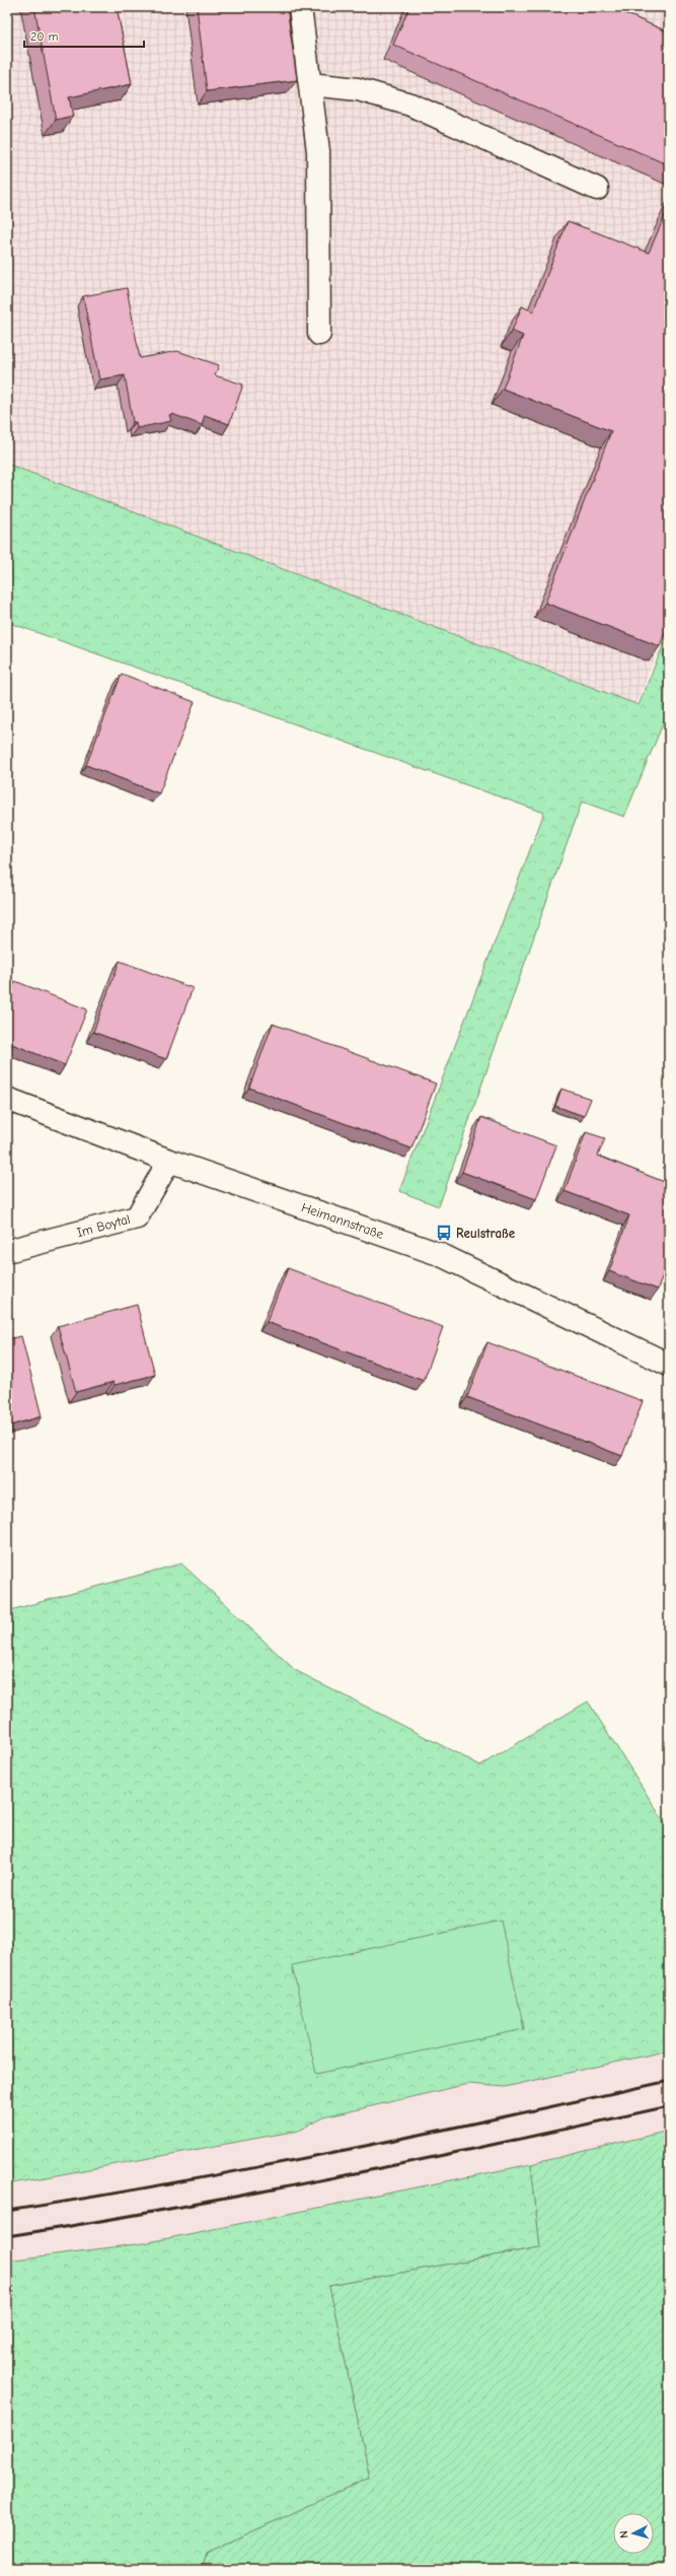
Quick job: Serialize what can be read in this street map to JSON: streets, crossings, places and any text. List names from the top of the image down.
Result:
{
  "streets": {
    "street": ["Heimannstraße", "Im Boytal"]
  },
  "crossings": [
    ["Heimannstraße", "Im Boytal"]
  ],
  "places": {
    "bus stop": ["Reulstraße"]
  },
  "scale_bar": "20 m",
  "north": "left"
}
